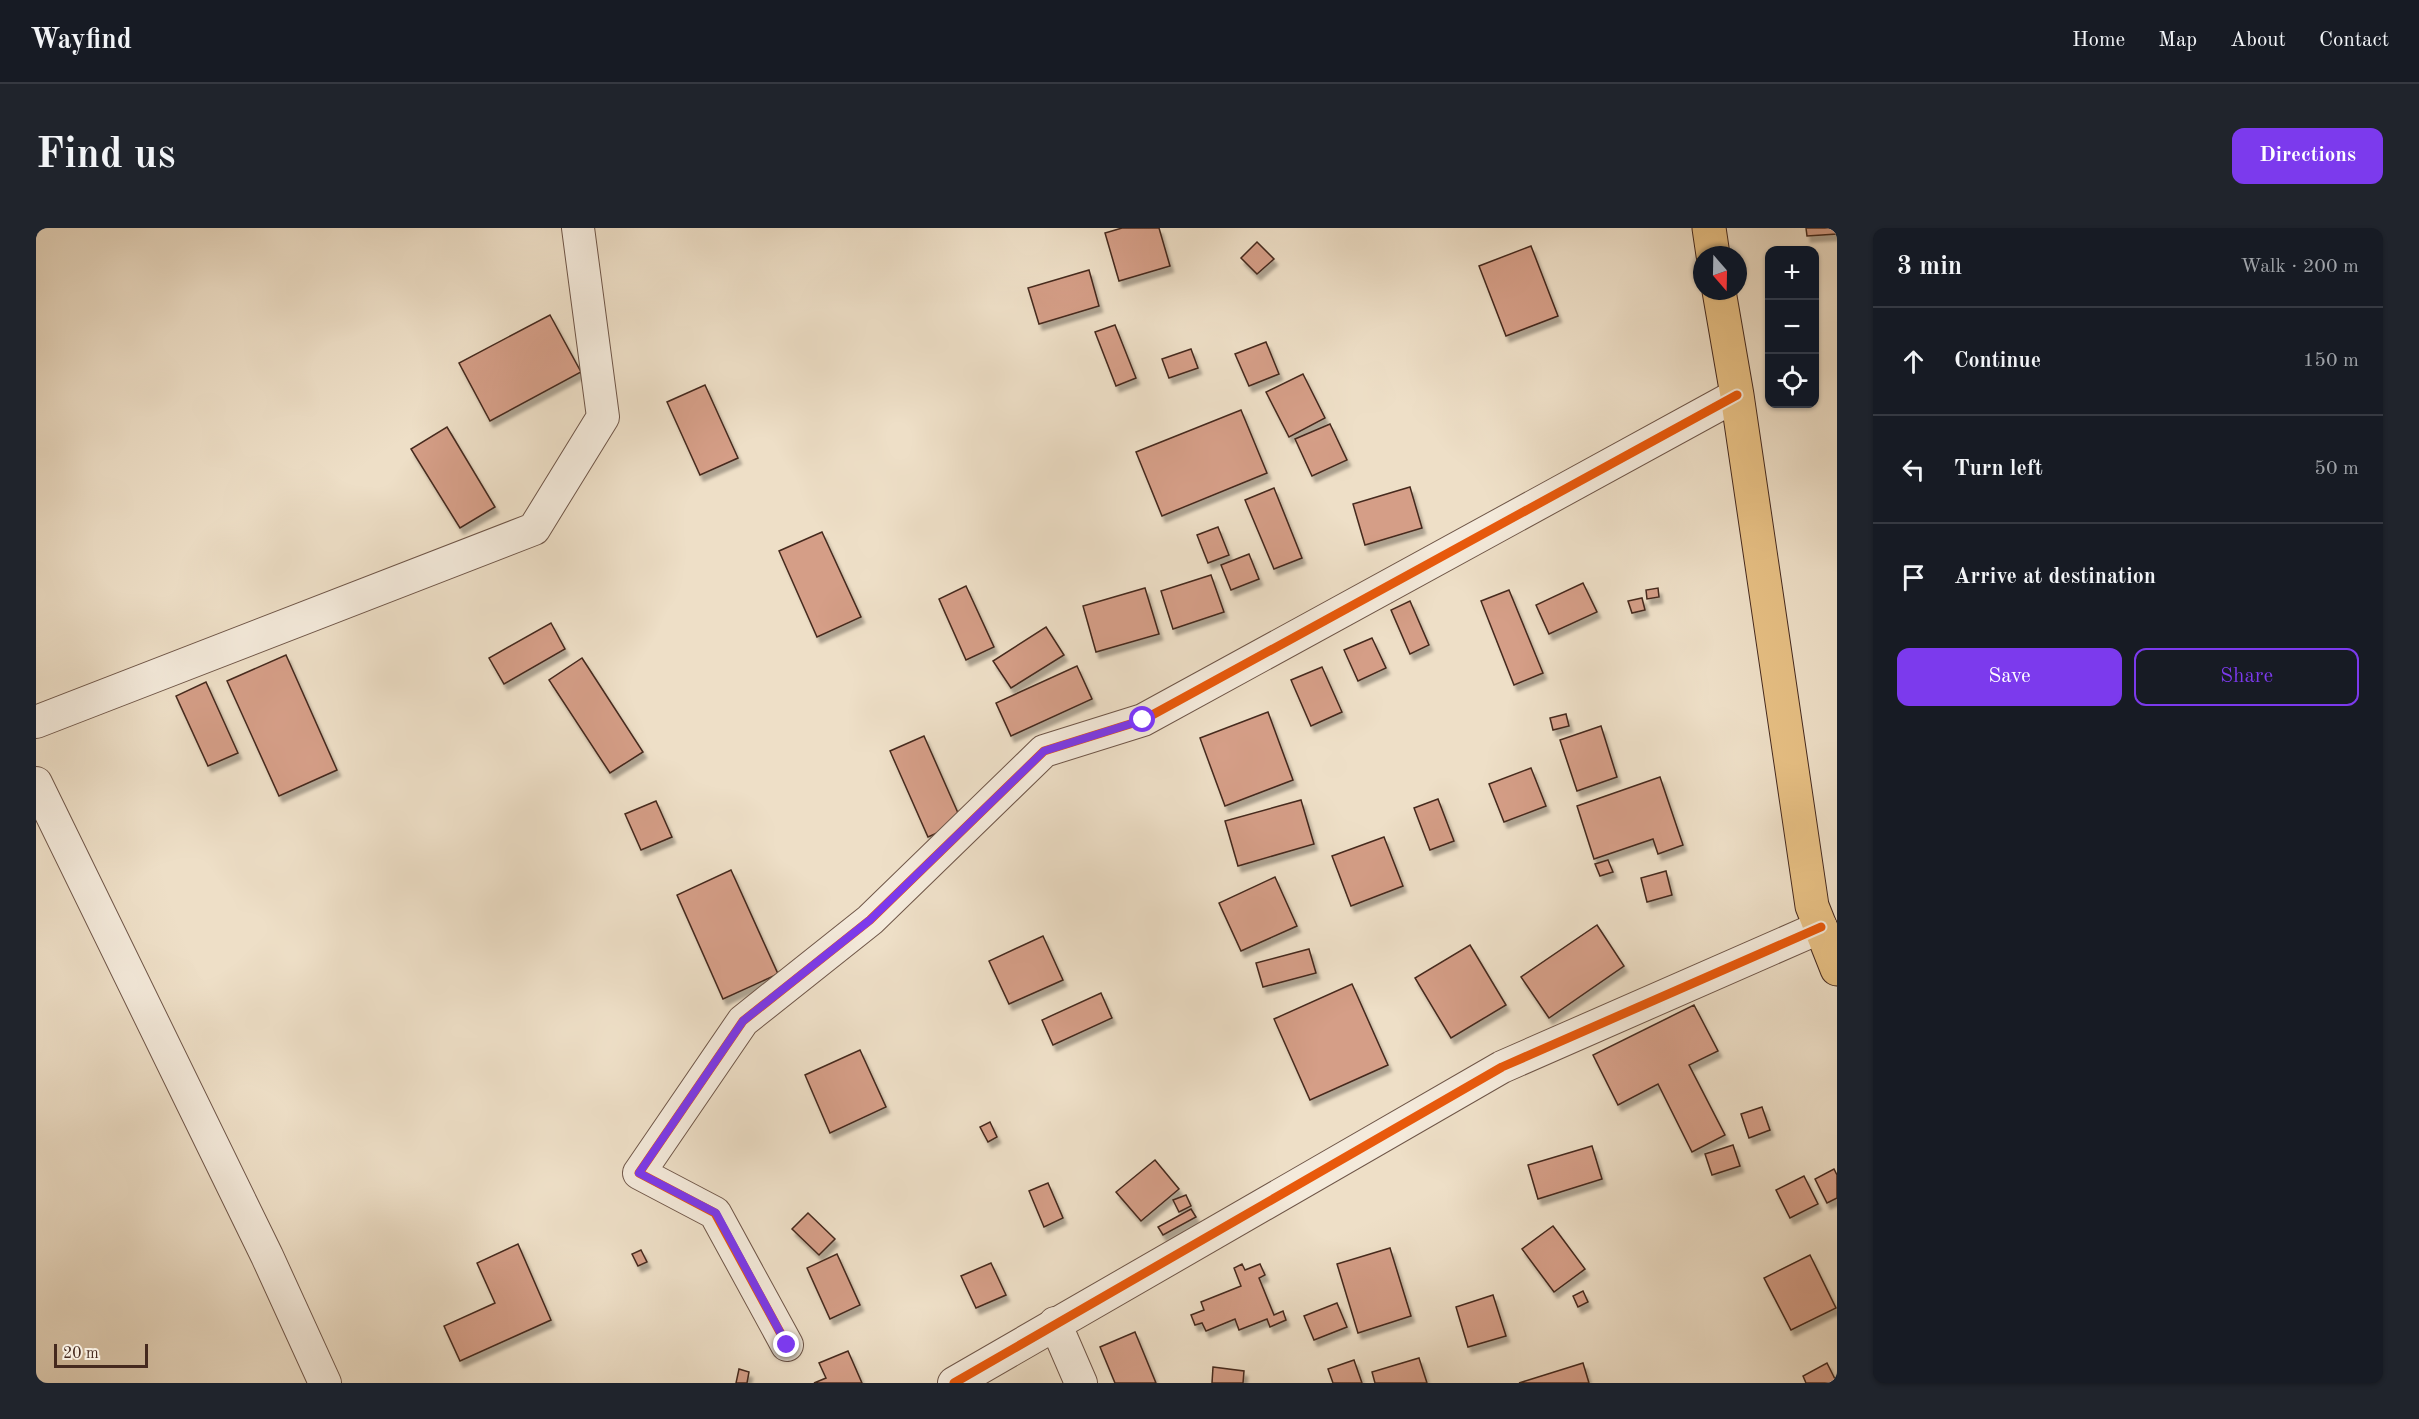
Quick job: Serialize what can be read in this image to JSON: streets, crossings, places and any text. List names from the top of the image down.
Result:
{
  "scale_bar": "20 m",
  "north": "bottom",
  "page": {
    "header": "Wayfind",
    "nav": [
      "Home",
      "Map",
      "About",
      "Contact"
    ],
    "buttons": [
      "Directions",
      ["Save", "Share"]
    ],
    "title": "Find us",
    "heading": ["3 min", "Walk · 200 m"],
    "map_buttons": ["+", "−"],
    "list": [
      ["Continue", "150 m"],
      ["Turn left", "50 m"],
      "Arrive at destination"
    ],
    "scale": "20 m"
  }
}
